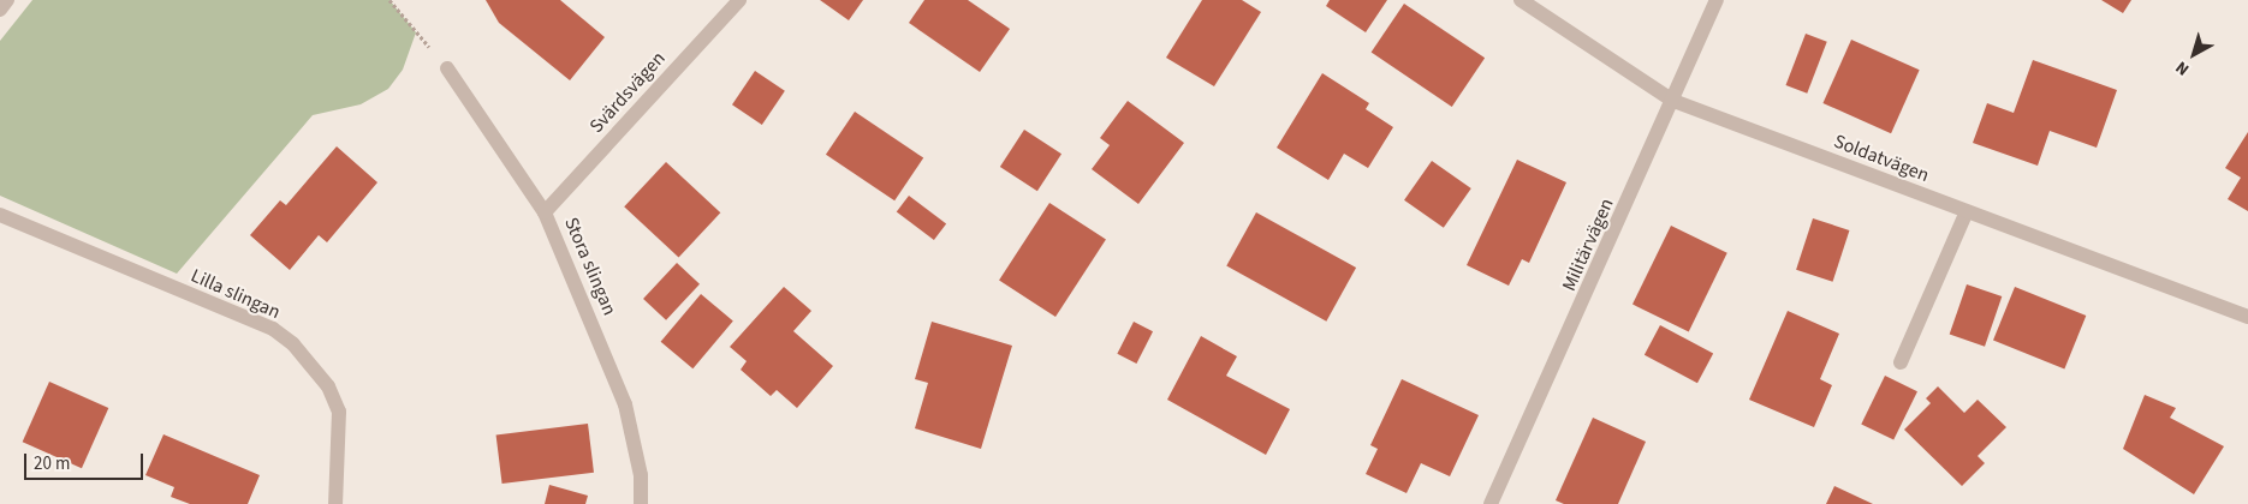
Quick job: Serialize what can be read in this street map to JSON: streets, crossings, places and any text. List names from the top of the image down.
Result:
{
  "streets": {
    "street": [
      "Svärdsvägen",
      "Soldatvägen",
      "Militärvägen",
      "Stora slingan",
      "Lilla slingan"
    ]
  },
  "crossings": [
    ["Svärdsvägen", "Stora slingan"],
    ["Soldatvägen", "Militärvägen"]
  ],
  "scale_bar": "20 m",
  "north": "bottom left"
}
